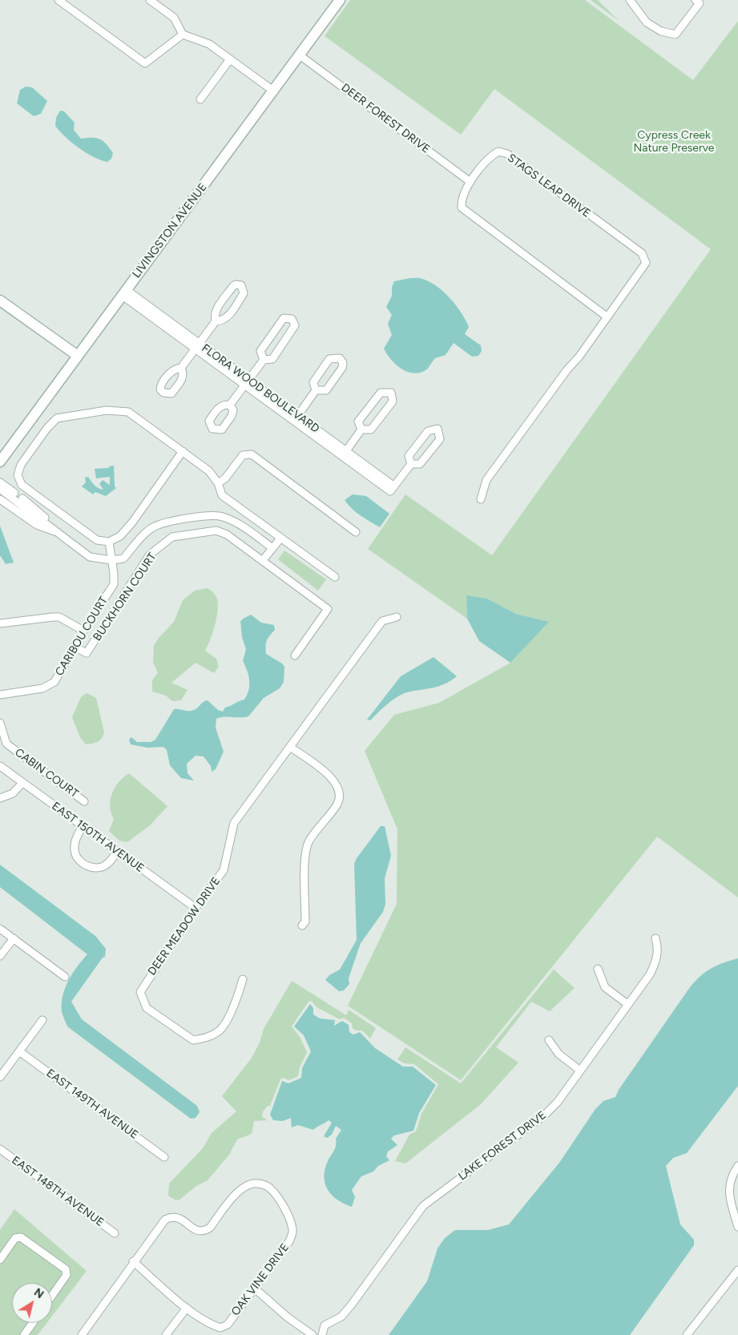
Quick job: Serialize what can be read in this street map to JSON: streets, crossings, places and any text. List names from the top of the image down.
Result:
{
  "streets": {
    "street": [
      "DEER FOREST DRIVE",
      "STAGS LEAP DRIVE",
      "LIVINGSTON AVENUE",
      "FLORA WOOD BOULEVARD",
      "BUCKHORN COURT",
      "CARIBOU COURT",
      "CABIN COURT",
      "EAST 150TH AVENUE",
      "DEER MEADOW DRIVE",
      "EAST 149TH AVENUE",
      "LAKE FOREST DRIVE",
      "EAST 148TH AVENUE",
      "OAK VINE DRIVE"
    ]
  },
  "crossings": [
    ["DEER FOREST DRIVE", "STAGS LEAP DRIVE"],
    ["DEER FOREST DRIVE", "LIVINGSTON AVENUE"],
    ["LIVINGSTON AVENUE", "FLORA WOOD BOULEVARD"],
    ["BUCKHORN COURT", "CARIBOU COURT"],
    ["EAST 150TH AVENUE", "DEER MEADOW DRIVE"]
  ],
  "parks": ["Cypress Creek Nature Preserve"],
  "north": "top right"
}
